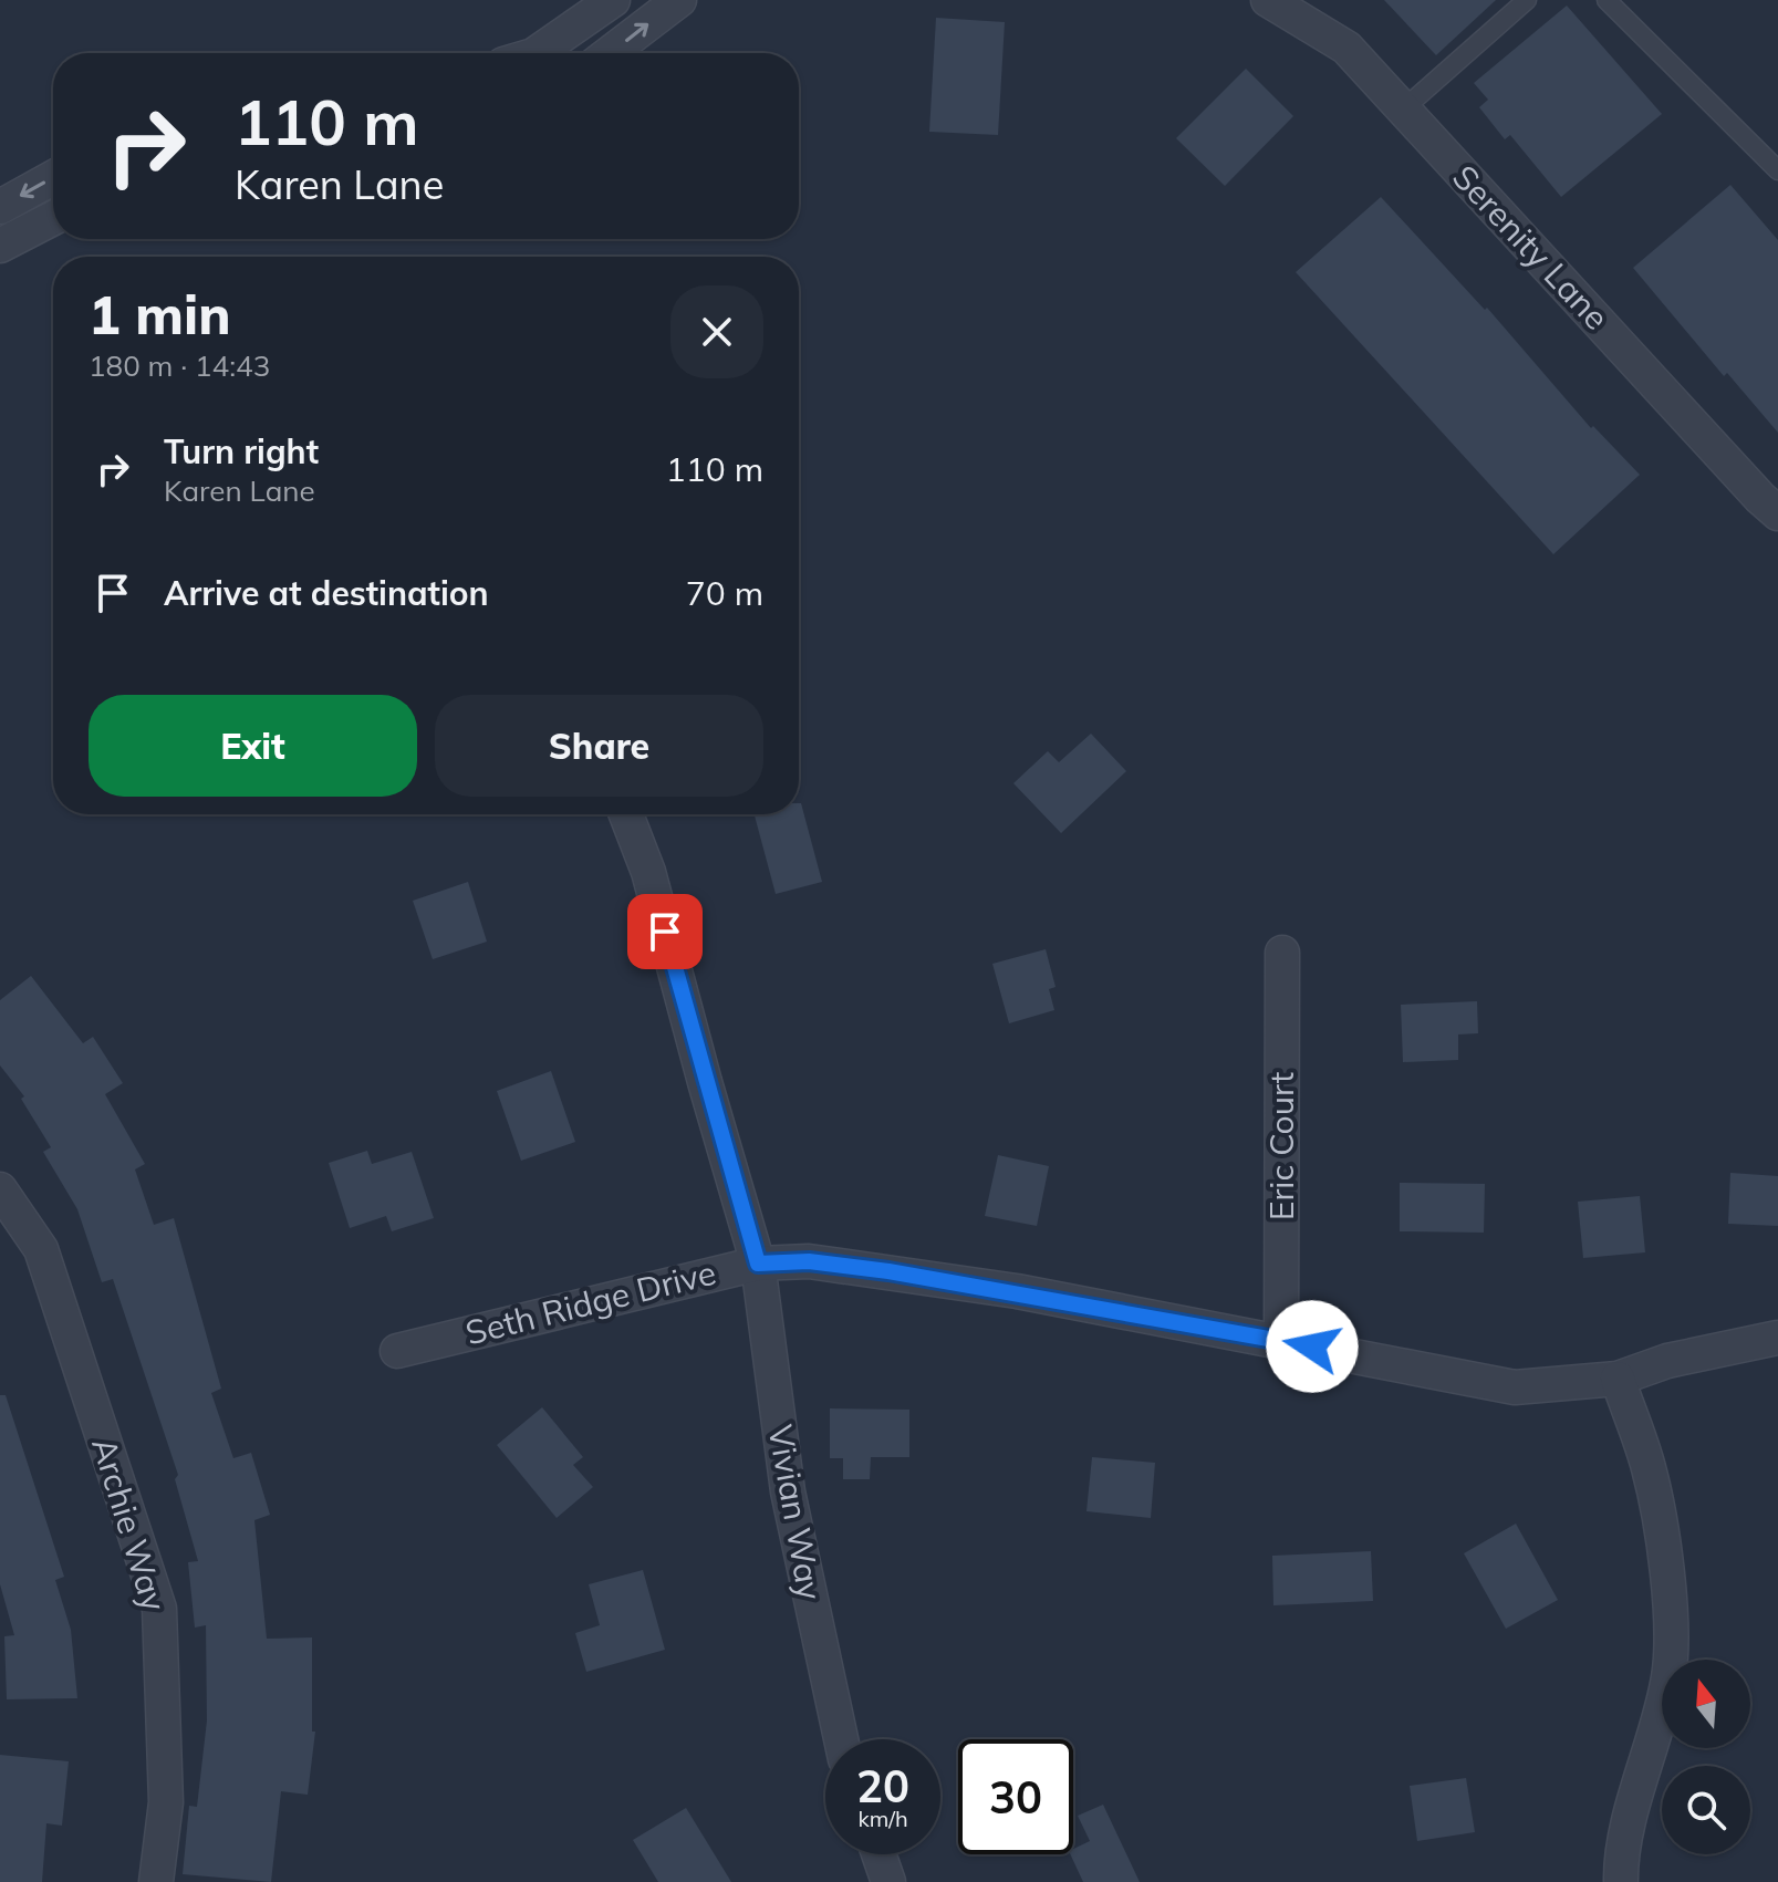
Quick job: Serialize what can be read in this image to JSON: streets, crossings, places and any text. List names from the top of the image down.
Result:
{
  "streets": {
    "street": [
      "Serenity Lane",
      "Eric Court",
      "Seth Ridge Drive",
      "Vivian Way",
      "Archie Way"
    ]
  },
  "crossings": [
    ["Eric Court", "Seth Ridge Drive"],
    ["Seth Ridge Drive", "Vivian Way"]
  ],
  "north": "top",
  "page": {
    "turn": ["110 m", "Karen Lane"],
    "heading": ["1 min", "180 m · 14:43"],
    "list": [
      {
        "name": "Turn right",
        "note": "Karen Lane",
        "value": "110 m"
      },
      {
        "name": "Arrive at destination",
        "value": "70 m"
      }
    ],
    "buttons": ["Exit", "Share"],
    "speed": "20 km/h",
    "limit": "30"
  }
}
